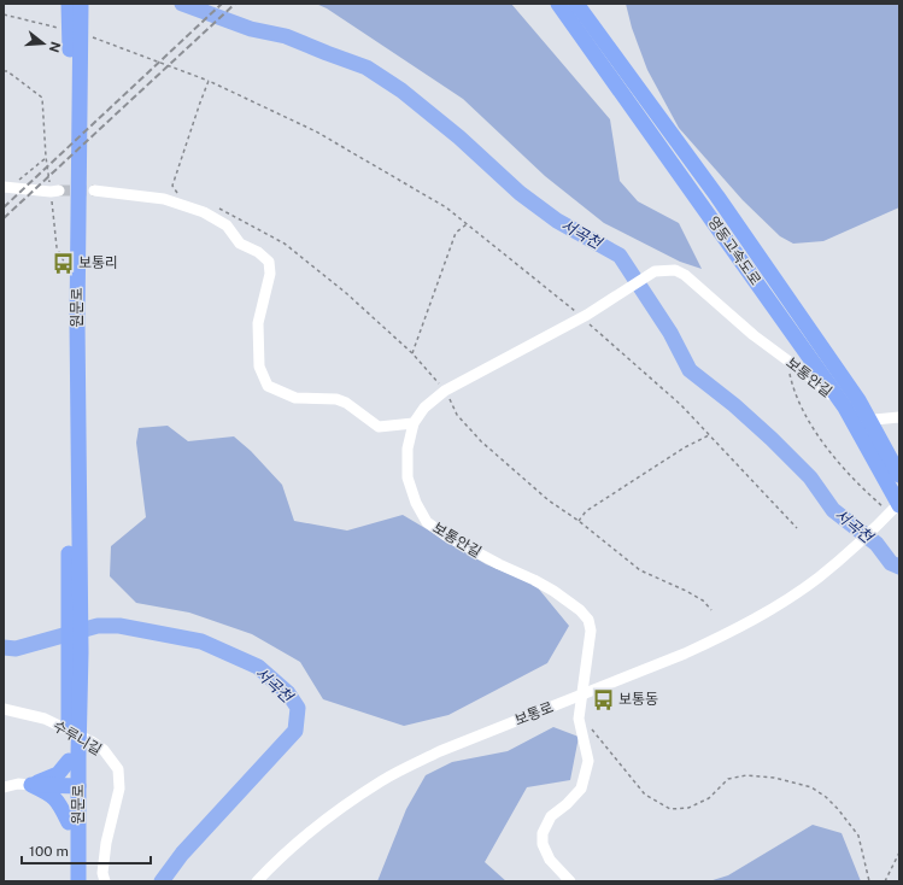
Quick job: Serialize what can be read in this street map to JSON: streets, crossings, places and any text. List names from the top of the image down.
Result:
{
  "streets": {
    "highway": ["영동고속도로", "원문로"],
    "street": ["보통안길", "보통로", "수루니길"]
  },
  "crossings": [
    ["영동고속도로", "보통로"]
  ],
  "water": ["서곡천"],
  "places": {
    "bus stop": ["보통리", "보통동"]
  },
  "scale_bar": "100 m",
  "north": "right"
}
